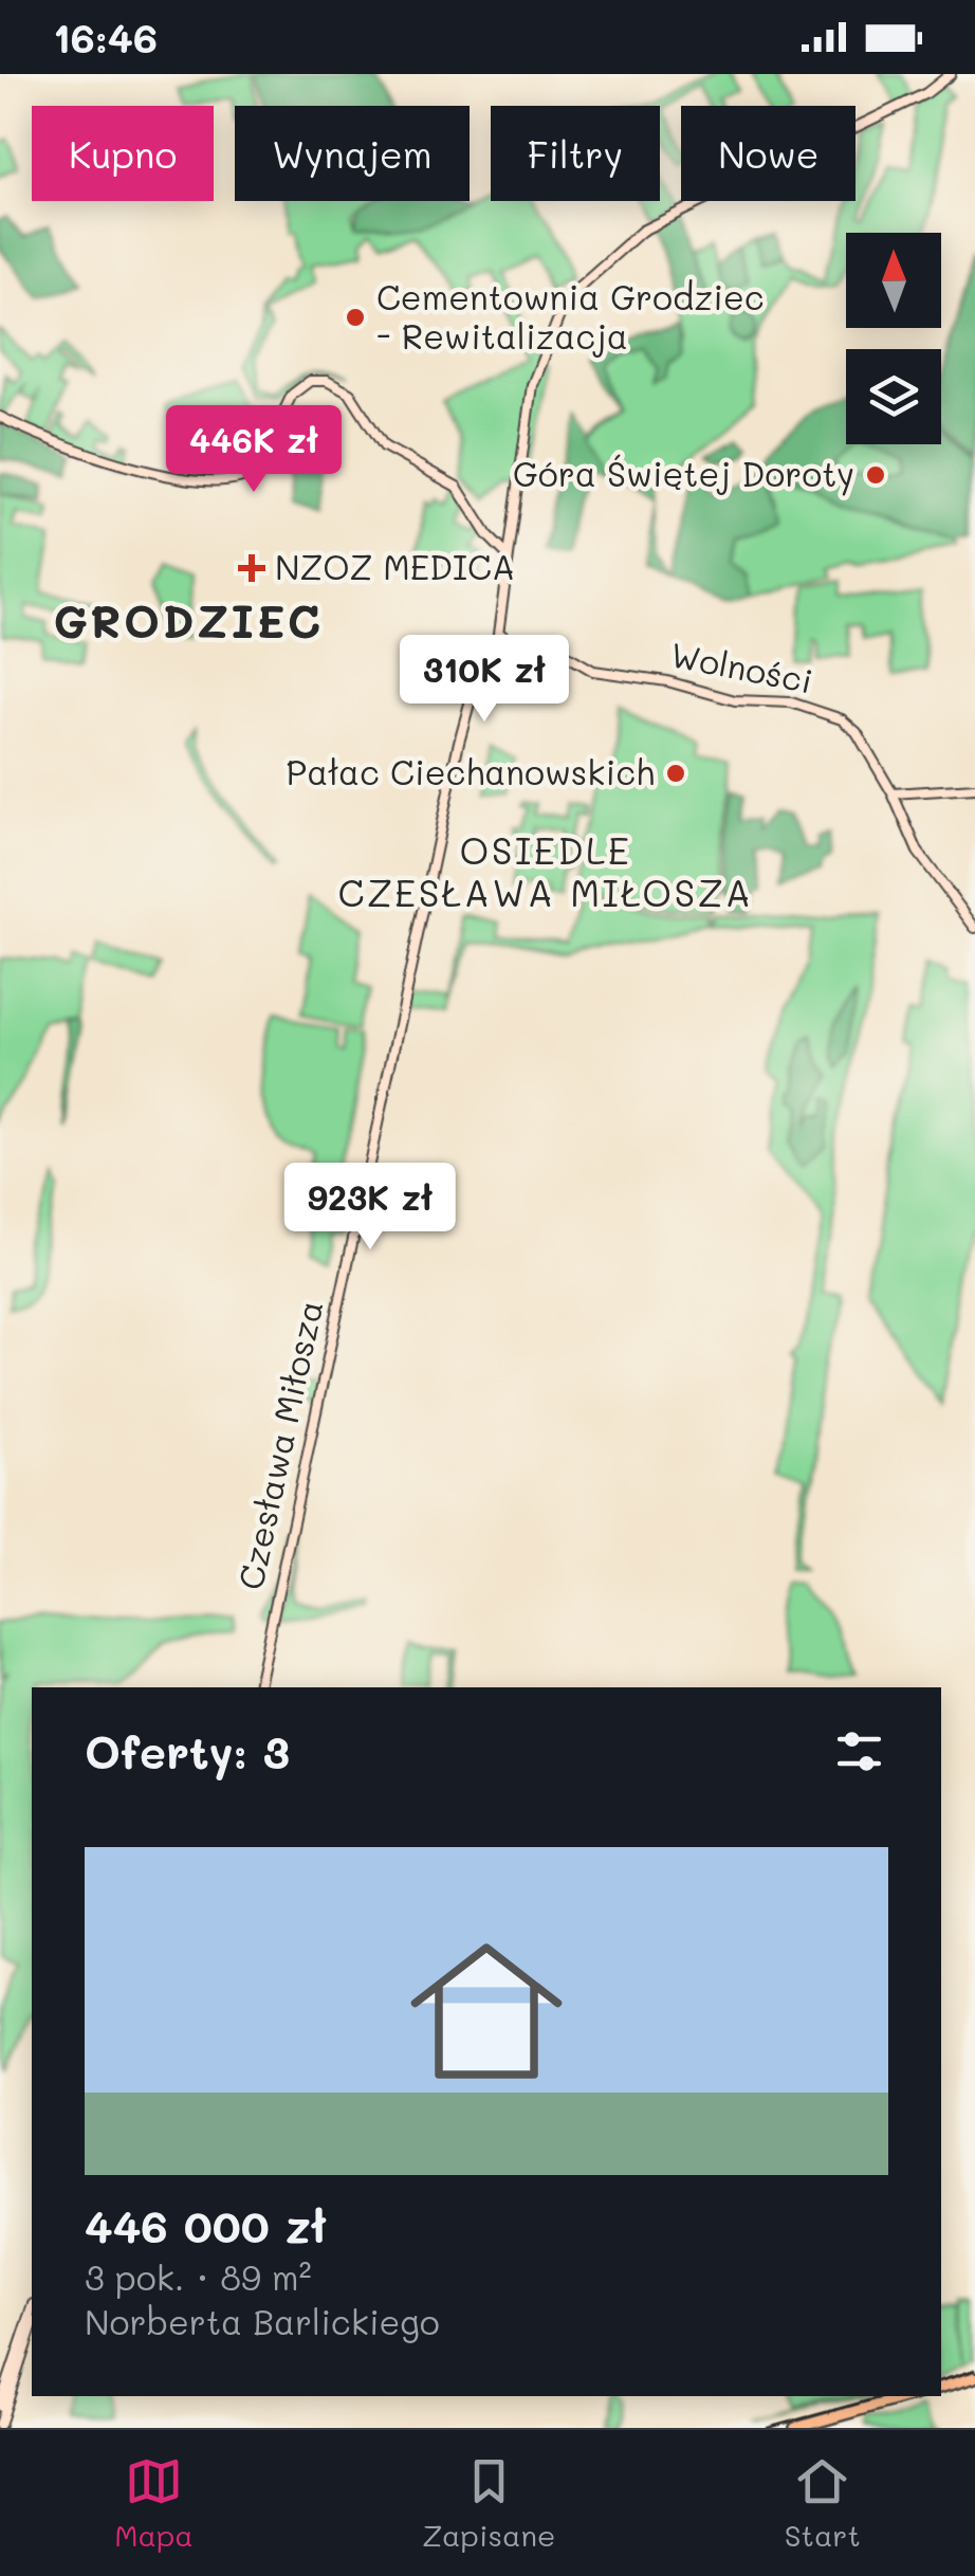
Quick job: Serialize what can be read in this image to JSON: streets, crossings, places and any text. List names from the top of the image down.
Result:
{
  "streets": {
    "street": ["Wolności", "Czesława Miłosza"]
  },
  "districts": ["GRODZIEC", "OSIEDLE CZESŁAWA MIŁOSZA"],
  "places": {
    "other": ["Cementownia Grodziec - Rewitalizacja", "Góra Świętej Doroty", "Pałac Ciechanowskich"],
    "health": ["NZOZ MEDICA"]
  },
  "north": "top",
  "page": {
    "status": "16:46",
    "chip": [
      "Kupno",
      "Wynajem",
      "Filtry",
      "Nowe"
    ],
    "price": ["446K zł", "310K zł", "923K zł"],
    "heading": "Oferty: 3",
    "list": [
      {
        "name": "446 000 zł",
        "note": "3 pok. · 89 m² · Norberta Barlickiego"
      }
    ],
    "tabs": ["Mapa", "Zapisane", "Start"]
  }
}
